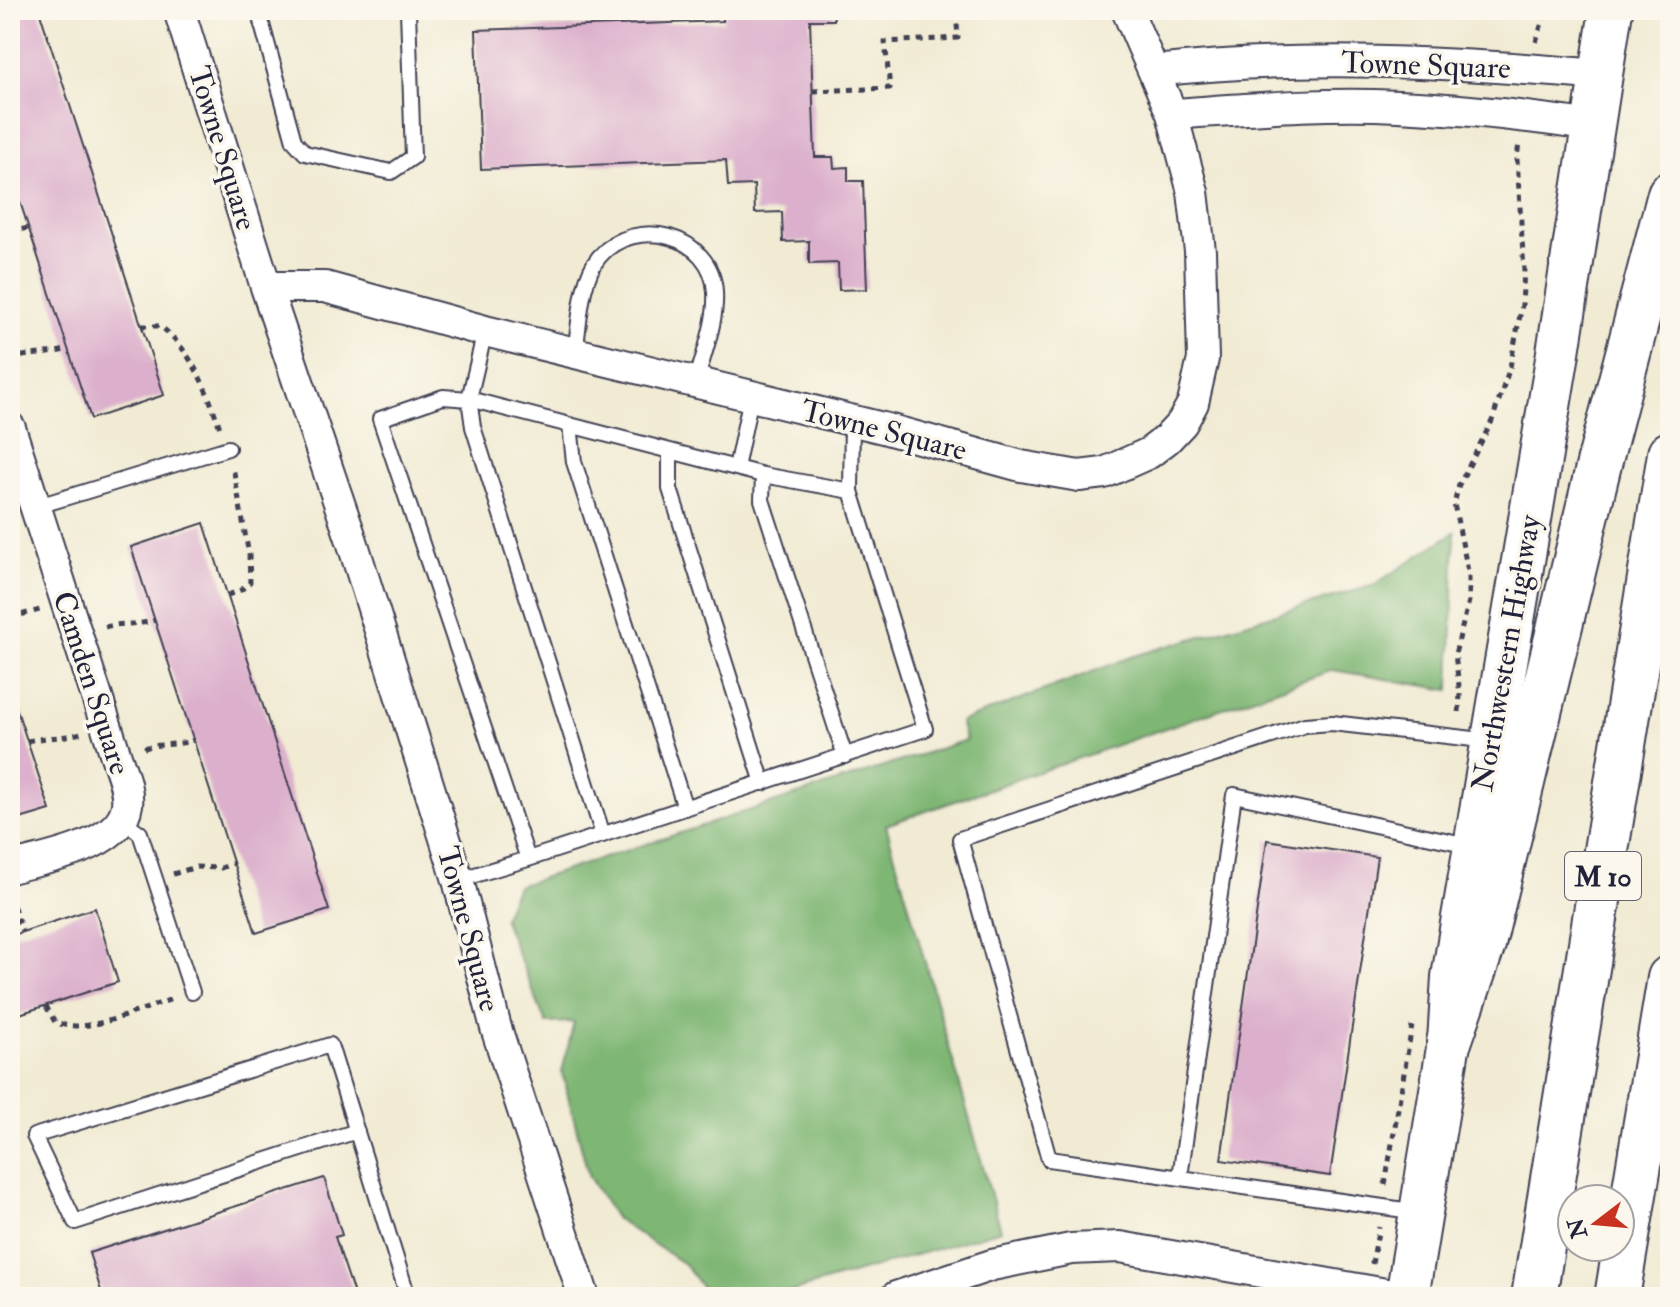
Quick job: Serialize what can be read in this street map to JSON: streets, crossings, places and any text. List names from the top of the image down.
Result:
{
  "streets": {
    "highway": ["M 10"],
    "main road": ["Northwestern Highway"],
    "street": ["Towne Square", "Camden Square"]
  },
  "crossings": [
    ["Towne Square", "Northwestern Highway"]
  ],
  "north": "left"
}
